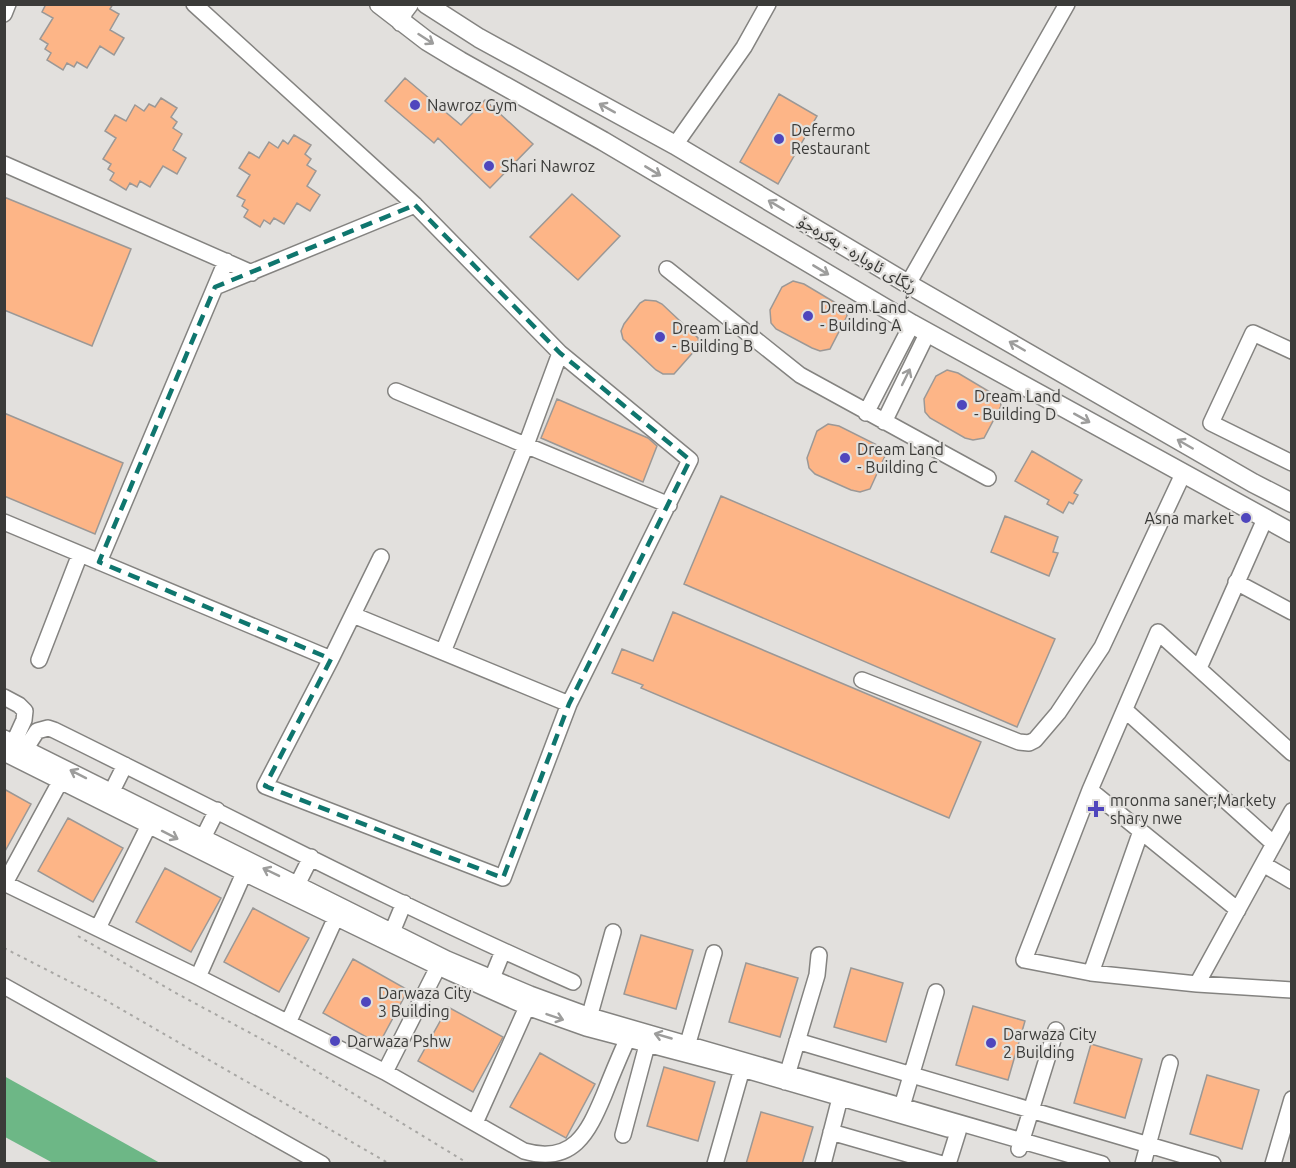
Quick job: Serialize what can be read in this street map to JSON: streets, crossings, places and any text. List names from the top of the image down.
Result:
{
  "streets": {
    "main road": ["ڕێگای ئاوبارە - بەکرەجۆ"]
  },
  "places": {
    "other": [
      "Nawroz Gym",
      "Defermo Restaurant",
      "Shari Nawroz",
      "Dream Land - Building A",
      "Dream Land - Building B",
      "Dream Land - Building D",
      "Dream Land - Building C",
      "Asna market",
      "Darwaza City 3 Building",
      "Darwaza Pshw",
      "Darwaza City 2 Building"
    ],
    "health": ["mronma saner;Markety shary nwe"]
  }
}
